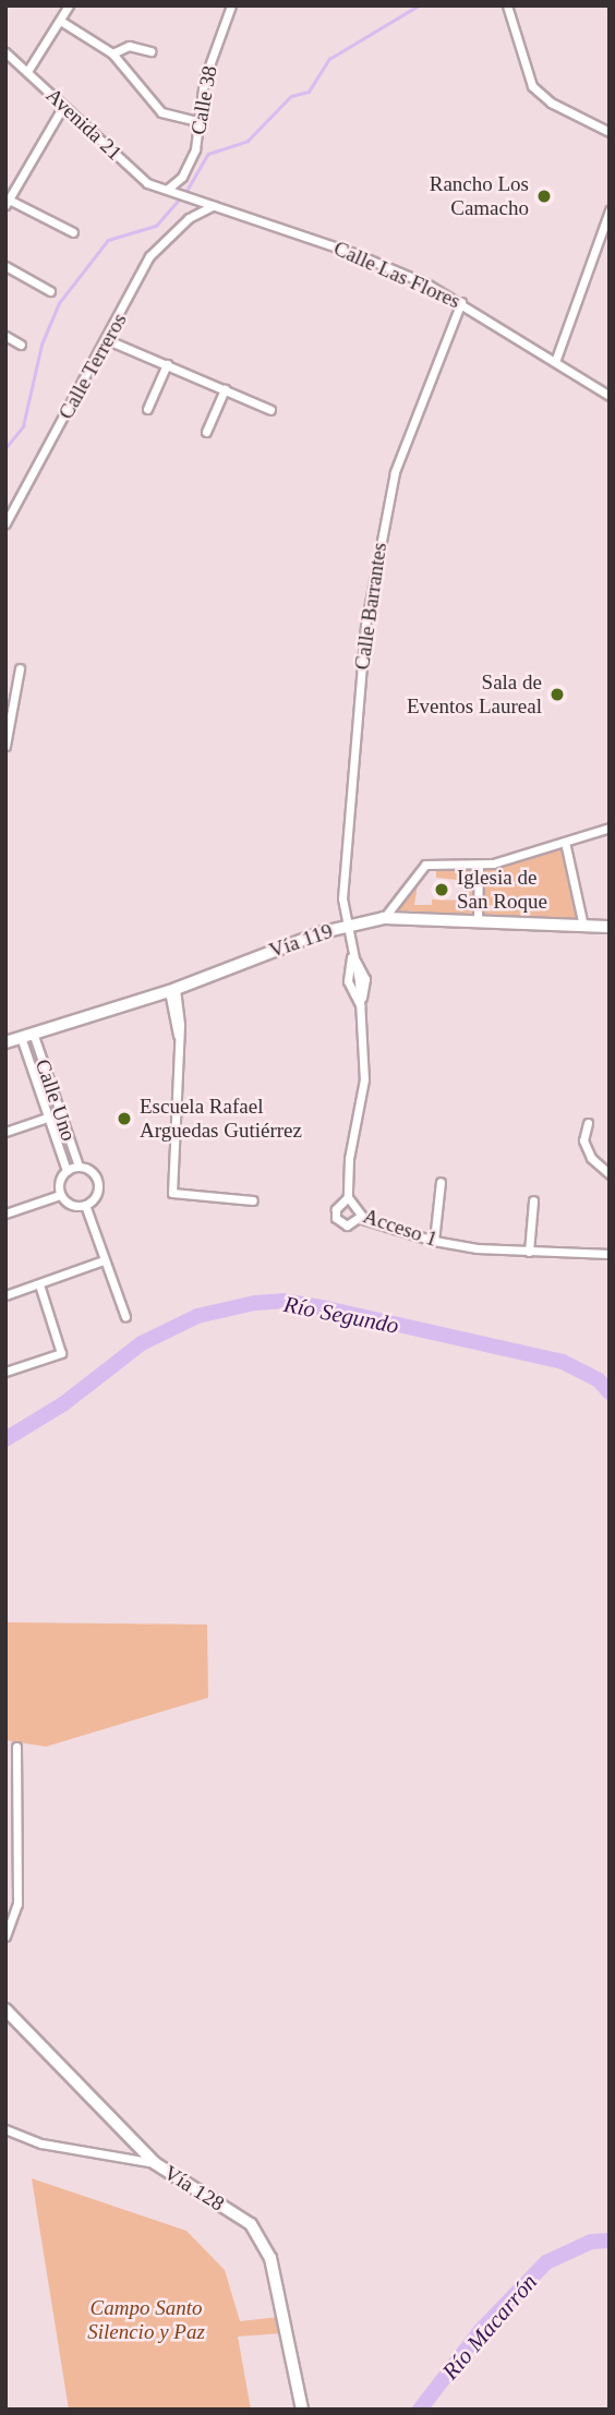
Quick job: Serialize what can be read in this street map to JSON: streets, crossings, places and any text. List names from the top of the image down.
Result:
{
  "streets": {
    "main road": ["Vía 119", "Vía 128"],
    "street": [
      "Calle 38",
      "Avenida 21",
      "Calle Las Flores",
      "Calle Terreros",
      "Calle Barrantes",
      "Calle Uno",
      "Acceso 1"
    ]
  },
  "crossings": [
    ["Calle 38", "Avenida 21"],
    ["Calle 38", "Calle Las Flores"],
    ["Avenida 21", "Calle Las Flores"],
    ["Calle Las Flores", "Calle Terreros"],
    ["Calle Las Flores", "Calle Barrantes"],
    ["Calle Barrantes", "Vía 119"],
    ["Calle Barrantes", "Acceso 1"],
    ["Vía 119", "Calle Uno"],
    ["Vía 119", "Acceso 1"]
  ],
  "water": ["Río Segundo", "Río Macarrón"],
  "parks": ["Campo Santo Silencio y Paz"],
  "places": [
    "Rancho Los Camacho",
    "Sala de Eventos Laureal",
    "Iglesia de San Roque",
    "Escuela Rafael Arguedas Gutiérrez"
  ]
}
